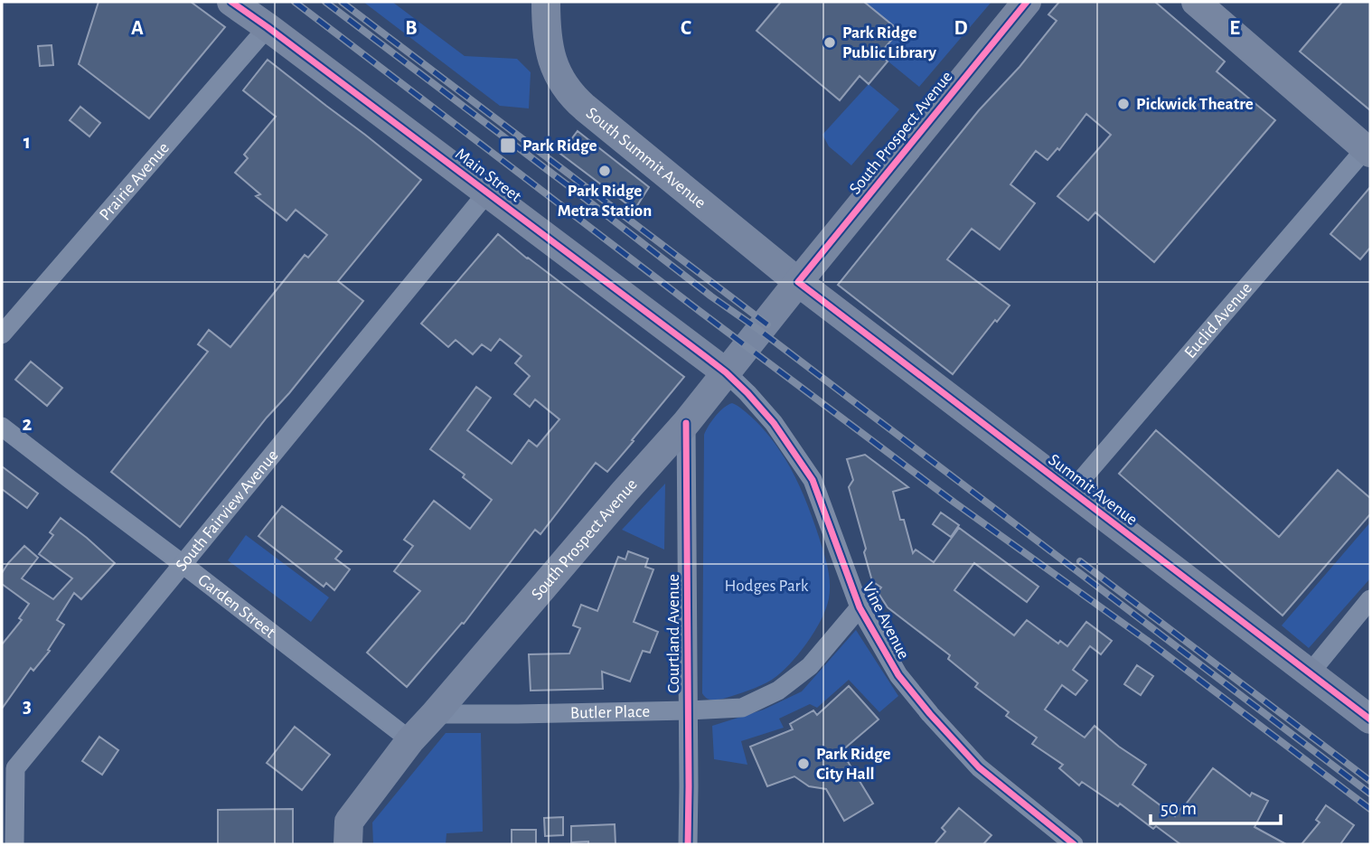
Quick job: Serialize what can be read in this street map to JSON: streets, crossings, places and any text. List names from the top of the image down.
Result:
{
  "streets": {
    "street": [
      "South Prospect Avenue",
      "South Summit Avenue",
      "Main Street",
      "Prairie Avenue",
      "Euclid Avenue",
      "Summit Avenue",
      "South Fairview Avenue",
      "Garden Street",
      "Vine Avenue",
      "Courtland Avenue",
      "Butler Place"
    ]
  },
  "crossings": [
    ["South Prospect Avenue", "South Summit Avenue"],
    ["South Prospect Avenue", "Main Street"],
    ["South Prospect Avenue", "Summit Avenue"],
    ["South Prospect Avenue", "Garden Street"],
    ["South Prospect Avenue", "Vine Avenue"],
    ["South Prospect Avenue", "Courtland Avenue"],
    ["South Prospect Avenue", "Butler Place"],
    ["South Summit Avenue", "Summit Avenue"],
    ["Main Street", "Prairie Avenue"],
    ["Main Street", "South Fairview Avenue"],
    ["Main Street", "Vine Avenue"],
    ["Euclid Avenue", "Summit Avenue"],
    ["South Fairview Avenue", "Garden Street"],
    ["Vine Avenue", "Butler Place"],
    ["Courtland Avenue", "Butler Place"]
  ],
  "parks": ["Hodges Park"],
  "places": {
    "other": [
      "Park Ridge Public Library",
      "Pickwick Theatre",
      "Park Ridge Metra Station",
      "Park Ridge City Hall"
    ],
    "transit": ["Park Ridge"]
  },
  "scale_bar": "50 m",
  "grid": {
    "columns": [
      "A",
      "B",
      "C",
      "D",
      "E"
    ],
    "rows": ["1", "2", "3"]
  }
}
